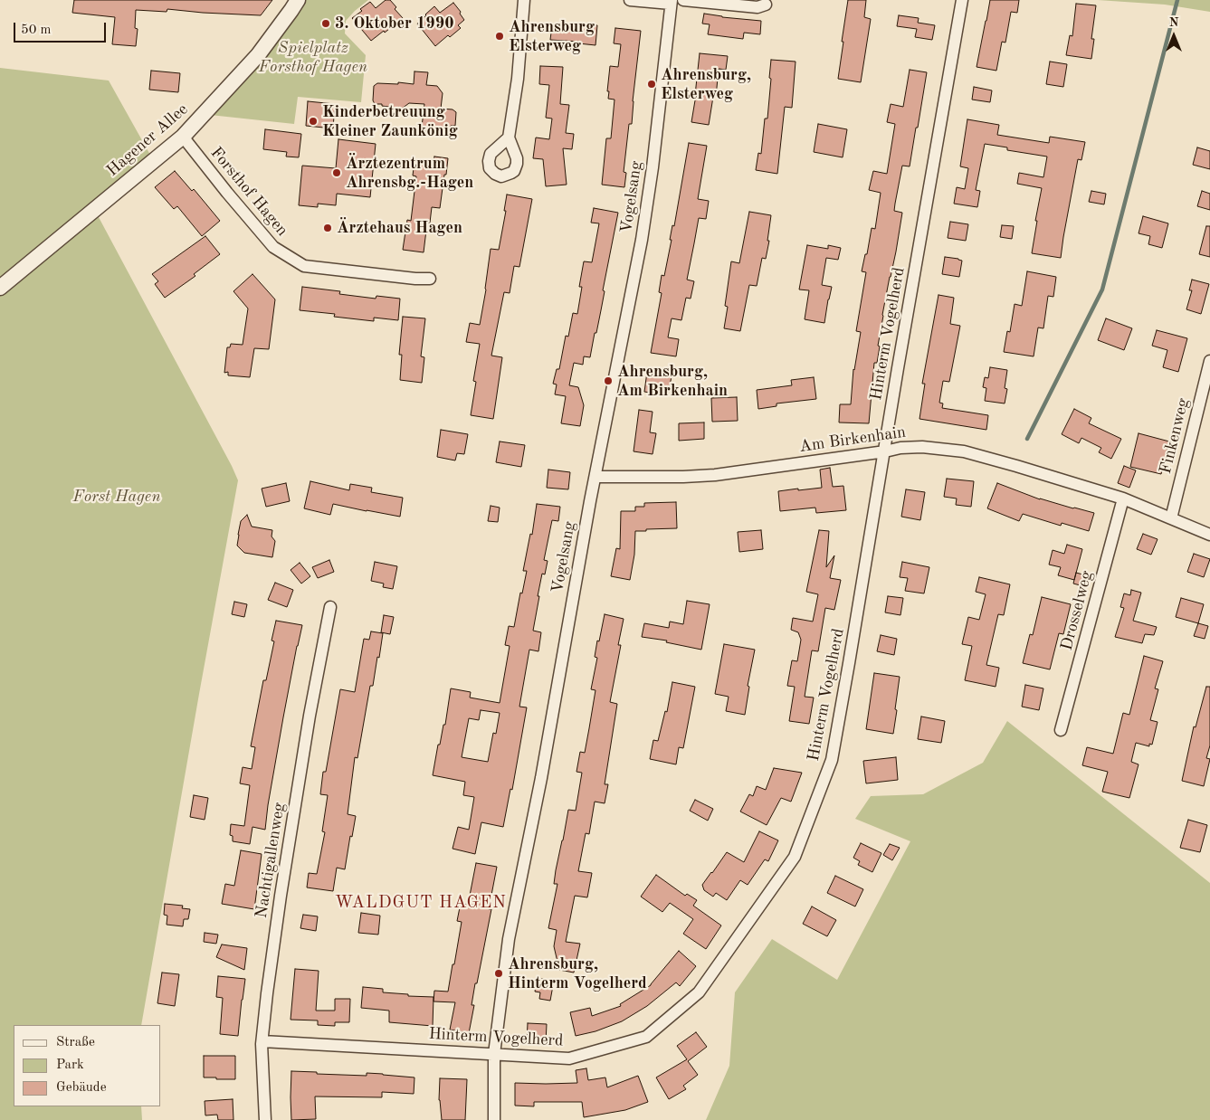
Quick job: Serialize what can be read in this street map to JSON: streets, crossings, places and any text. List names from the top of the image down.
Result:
{
  "streets": {
    "street": [
      "Hagener Allee",
      "Forsthof Hagen",
      "Vogelsang",
      "Hinterm Vogelherd",
      "Finkenweg",
      "Am Birkenhain",
      "Drosselweg",
      "Nachtigallenweg"
    ]
  },
  "crossings": [
    ["Hagener Allee", "Forsthof Hagen"],
    ["Vogelsang", "Hinterm Vogelherd"],
    ["Vogelsang", "Am Birkenhain"],
    ["Hinterm Vogelherd", "Am Birkenhain"],
    ["Hinterm Vogelherd", "Nachtigallenweg"],
    ["Finkenweg", "Am Birkenhain"],
    ["Am Birkenhain", "Drosselweg"]
  ],
  "districts": ["WALDGUT HAGEN"],
  "parks": ["Spielplatz Forsthof Hagen", "Forst Hagen"],
  "places": [
    "3. Oktober 1990",
    "Ahrensburg Elsterweg",
    "Ahrensburg, Elsterweg",
    "Kinderbetreuung Kleiner Zaunkönig",
    "Ärztezentrum Ahrensbg.-Hagen",
    "Ärztehaus Hagen",
    "Ahrensburg, Am Birkenhain",
    "Ahrensburg, Hinterm Vogelherd"
  ],
  "legend": ["Straße", "Park", "Gebäude"],
  "scale_bar": "50 m",
  "north": "top"
}
